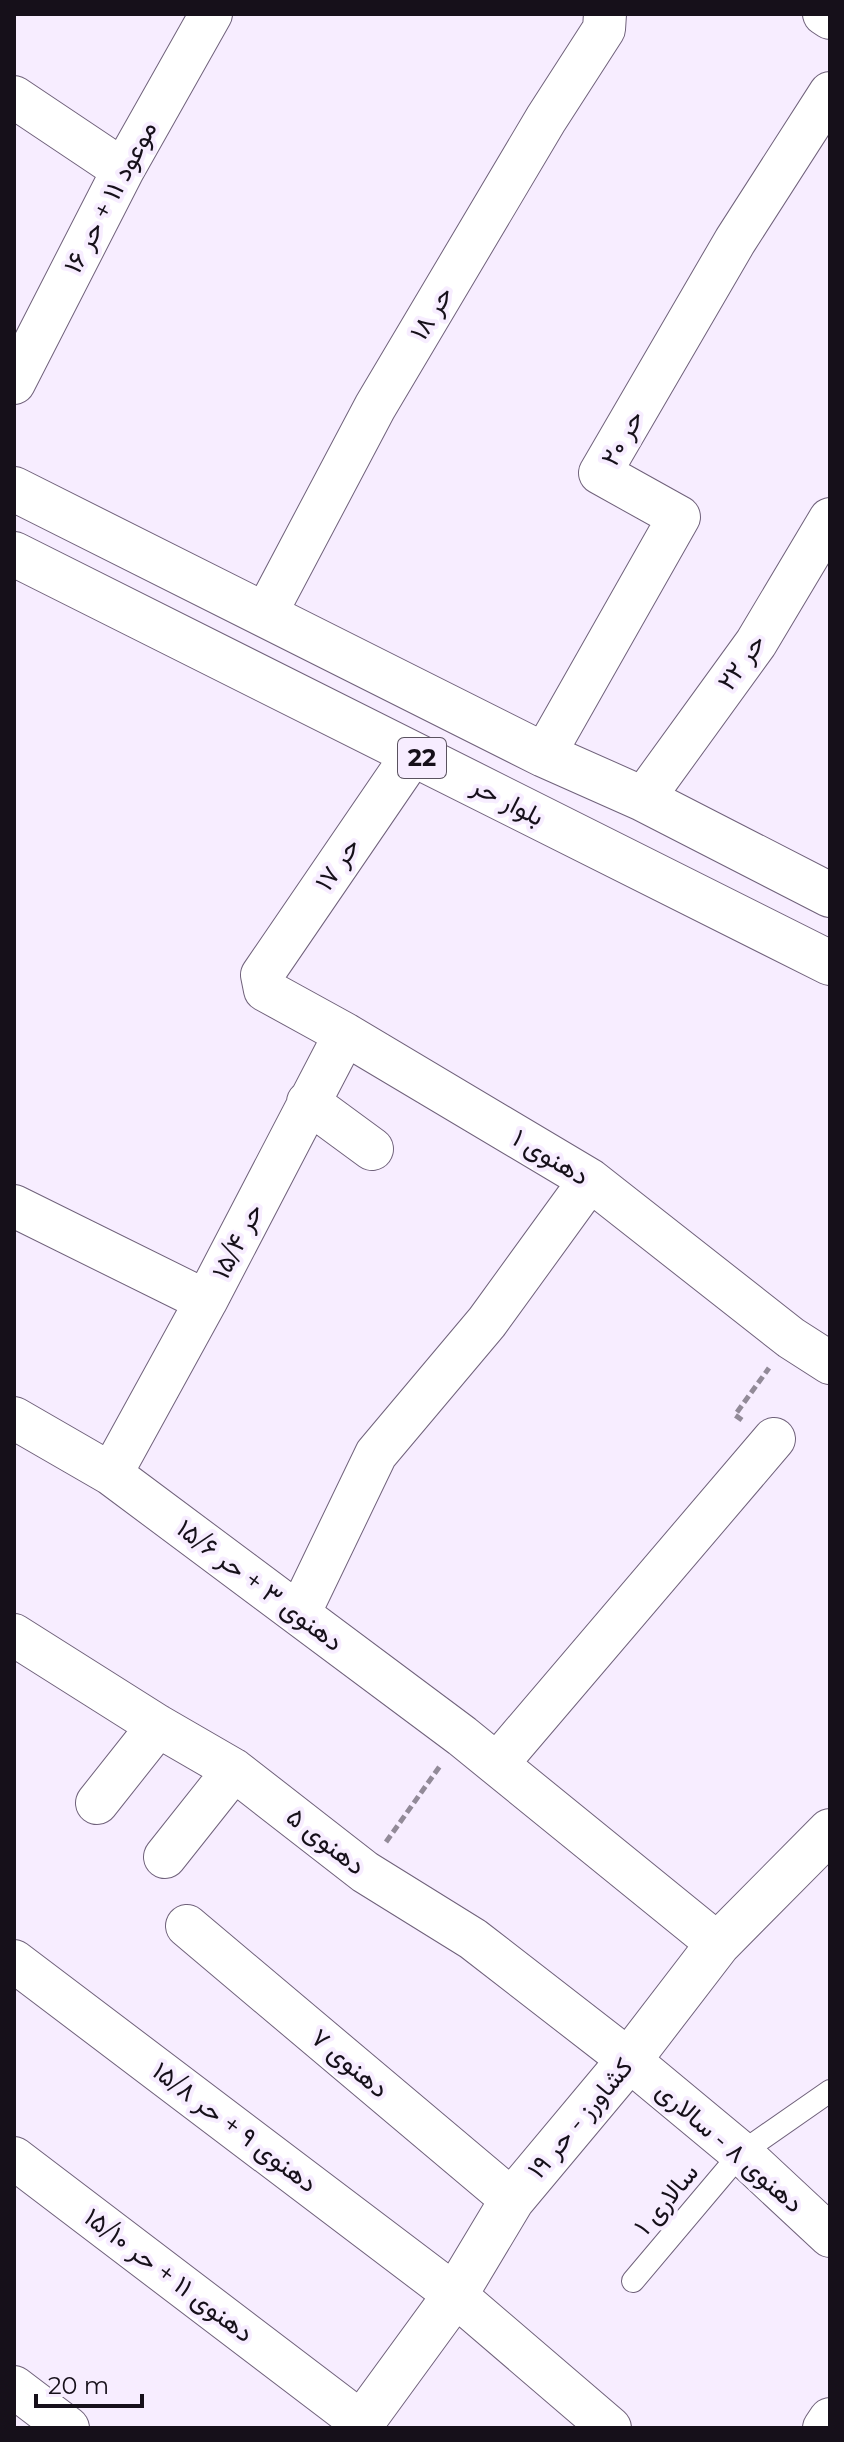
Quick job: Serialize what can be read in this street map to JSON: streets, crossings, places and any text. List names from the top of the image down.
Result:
{
  "streets": {
    "main road": ["22", "بلوار حر", "کشاورز - حر ۱۹"],
    "street": [
      "موعود ۱۱ + حر ۱۶",
      "حر ۱۸",
      "حر ۲۰",
      "حر ۲۲",
      "حر ۱۷",
      "دهنوی ۱",
      "حر ۱۵/۴",
      "دهنوی ۳ + حر ۱۵/۶",
      "دهنوی ۵",
      "دهنوی ۷",
      "دهنوی ۹ + حر ۱۵/۸",
      "دهنوی ۸ - سالاری",
      "دهنوی ۱۱ + حر ۱۵/۱۰"
    ],
    "lane": ["سالاری ۱"]
  },
  "crossings": [
    ["حر ۱۸", "22"],
    ["حر ۲۰", "22"],
    ["حر ۲۲", "22"],
    ["بلوار حر", "حر ۱۷"],
    ["حر ۱۷", "دهنوی ۱"],
    ["دهنوی ۱", "حر ۱۵/۴"],
    ["دهنوی ۳ + حر ۱۵/۶", "کشاورز - حر ۱۹"],
    ["دهنوی ۵", "کشاورز - حر ۱۹"],
    ["دهنوی ۵", "دهنوی ۸ - سالاری"],
    ["دهنوی ۷", "کشاورز - حر ۱۹"],
    ["کشاورز - حر ۱۹", "دهنوی ۹ + حر ۱۵/۸"],
    ["کشاورز - حر ۱۹", "دهنوی ۸ - سالاری"],
    ["کشاورز - حر ۱۹", "دهنوی ۱۱ + حر ۱۵/۱۰"],
    ["دهنوی ۸ - سالاری", "سالاری ۱"]
  ],
  "scale_bar": "20 m"
}
